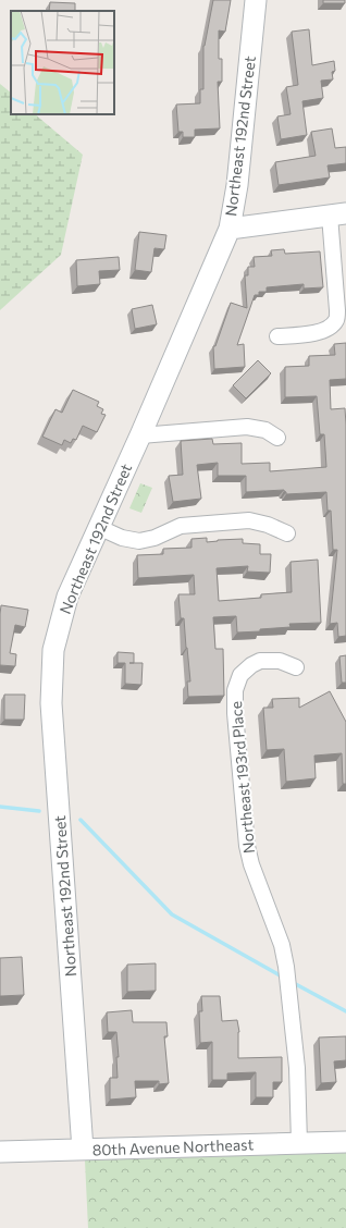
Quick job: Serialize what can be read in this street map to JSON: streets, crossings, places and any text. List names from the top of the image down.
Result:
{
  "streets": {
    "street": ["Northeast 192nd Street", "Northeast 193rd Place", "80th Avenue Northeast"]
  },
  "crossings": [
    ["Northeast 192nd Street", "80th Avenue Northeast"],
    ["Northeast 193rd Place", "80th Avenue Northeast"]
  ]
}
